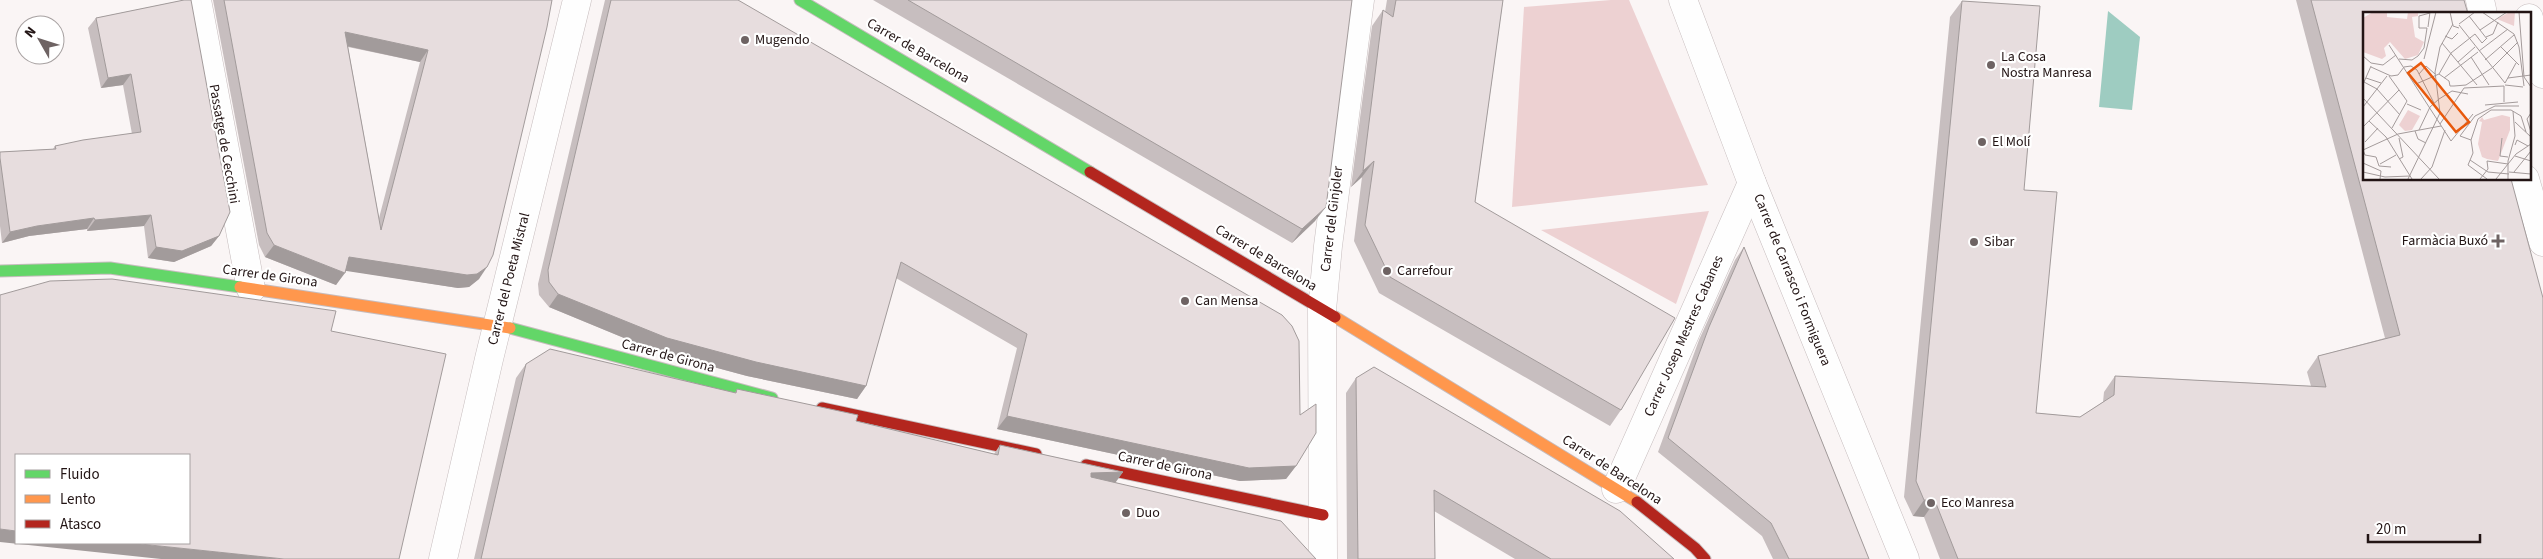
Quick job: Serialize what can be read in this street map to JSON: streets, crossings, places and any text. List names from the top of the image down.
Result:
{
  "streets": {
    "street": [
      "Carrer de Barcelona",
      "Passatge de Cecchini",
      "Carrer del Ginjoler",
      "Carrer de Girona",
      "Carrer del Poeta Mistral",
      "Carrer de Carrasco i Formiguera",
      "Carrer Josep Mestres Cabanes"
    ]
  },
  "crossings": [
    ["Carrer de Barcelona", "Carrer del Ginjoler"],
    ["Carrer de Barcelona", "Carrer Josep Mestres Cabanes"],
    ["Passatge de Cecchini", "Carrer de Girona"],
    ["Carrer del Ginjoler", "Carrer de Girona"],
    ["Carrer de Girona", "Carrer del Poeta Mistral"],
    ["Carrer de Carrasco i Formiguera", "Carrer Josep Mestres Cabanes"]
  ],
  "places": {
    "other": [
      "Mugendo",
      "La Cosa Nostra Manresa",
      "El Molí",
      "Sibar",
      "Carrefour",
      "Can Mensa",
      "Eco Manresa",
      "Duo"
    ],
    "health": ["Farmàcia Buxó"]
  },
  "legend": ["Fluido", "Lento", "Atasco"],
  "scale_bar": "20 m",
  "north": "top left"
}
